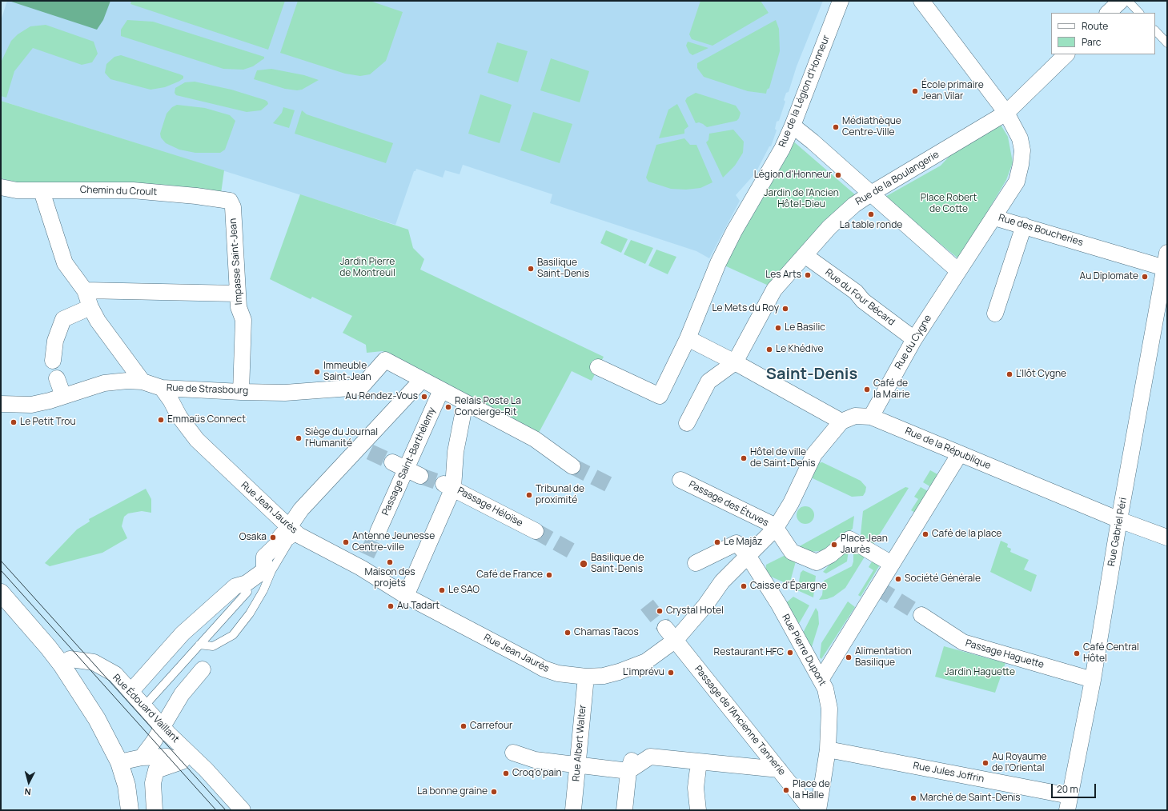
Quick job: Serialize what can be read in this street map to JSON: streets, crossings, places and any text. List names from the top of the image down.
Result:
{
  "streets": {
    "street": [
      "Rue de la Légion d'Honneur",
      "Rue de la Boulangerie",
      "Chemin du Croult",
      "Rue des Boucheries",
      "Impasse Saint-Jean",
      "Rue du Four Bécard",
      "Rue du Cygne",
      "Rue de Strasbourg",
      "Rue de la République",
      "Passage Saint-Barthélemy",
      "Passage des Étuves",
      "Passage Héloïse",
      "Rue Jean Jaurès",
      "Rue Gabriel Péri",
      "Rue Pierre Dupont",
      "Passage Haguette",
      "Rue Édouard Vaillant",
      "Passage de l'Ancienne Tannerie",
      "Rue Albert Walter",
      "Rue Jules Joffrin"
    ]
  },
  "crossings": [
    ["Rue de la Boulangerie", "Rue des Boucheries"],
    ["Rue de la Boulangerie", "Rue du Four Bécard"],
    ["Chemin du Croult", "Impasse Saint-Jean"],
    ["Rue des Boucheries", "Rue du Cygne"],
    ["Rue des Boucheries", "Rue Gabriel Péri"],
    ["Impasse Saint-Jean", "Rue de Strasbourg"],
    ["Rue du Four Bécard", "Rue du Cygne"],
    ["Rue du Cygne", "Rue de la République"],
    ["Rue de Strasbourg", "Rue Jean Jaurès"],
    ["Rue de la République", "Rue Jean Jaurès"],
    ["Rue de la République", "Rue Gabriel Péri"],
    ["Passage des Étuves", "Rue Jean Jaurès"],
    ["Rue Jean Jaurès", "Rue Pierre Dupont"],
    ["Rue Jean Jaurès", "Passage de l'Ancienne Tannerie"],
    ["Rue Jean Jaurès", "Rue Albert Walter"],
    ["Rue Gabriel Péri", "Passage Haguette"],
    ["Rue Gabriel Péri", "Rue Jules Joffrin"],
    ["Rue Pierre Dupont", "Passage de l'Ancienne Tannerie"],
    ["Rue Pierre Dupont", "Rue Jules Joffrin"]
  ],
  "districts": ["Saint-Denis"],
  "parks": [
    "Jardin de l'Ancien Hôtel-Dieu",
    "Place Robert de Cotte",
    "Jardin Pierre de Montreuil",
    "Jardin Haguette"
  ],
  "places": [
    "École primaire Jean Vilar",
    "Médiathèque Centre-Ville",
    "Légion d'Honneur",
    "La table ronde",
    "Basilique Saint-Denis",
    "Les Arts",
    "Au Diplomate",
    "Le Mets du Roy",
    "Le Basilic",
    "Le Khédive",
    "Immeuble Saint-Jean",
    "L'Ilôt Cygne",
    "Café de la Mairie",
    "Au Rendez-Vous",
    "Relais Poste La Concierge-Rit",
    "Emmaüs Connect",
    "Le Petit Trou",
    "Siège du Journal l'Humanité",
    "Hôtel de ville de Saint-Denis",
    "Tribunal de proximité",
    "Café de la place",
    "Osaka",
    "Antenne Jeunesse Centre-ville",
    "Le Majâz",
    "Place Jean Jaurès",
    "Maison des projets",
    "Basilique de Saint-Denis",
    "Café de France",
    "Société Générale",
    "Caisse d'Épargne",
    "Le SAO",
    "Au Tadart",
    "Crystal Hotel",
    "Chamas Tacos",
    "Restaurant HFC",
    "Café Central Hôtel",
    "Alimentation Basilique",
    "L'imprévu",
    "Carrefour",
    "Au Royaume de l'Oriental",
    "Croq'o'pain",
    "Place de la Halle",
    "La bonne graine",
    "Marché de Saint-Denis"
  ],
  "legend": ["Route", "Parc"],
  "scale_bar": "20 m",
  "north": "bottom"
}
